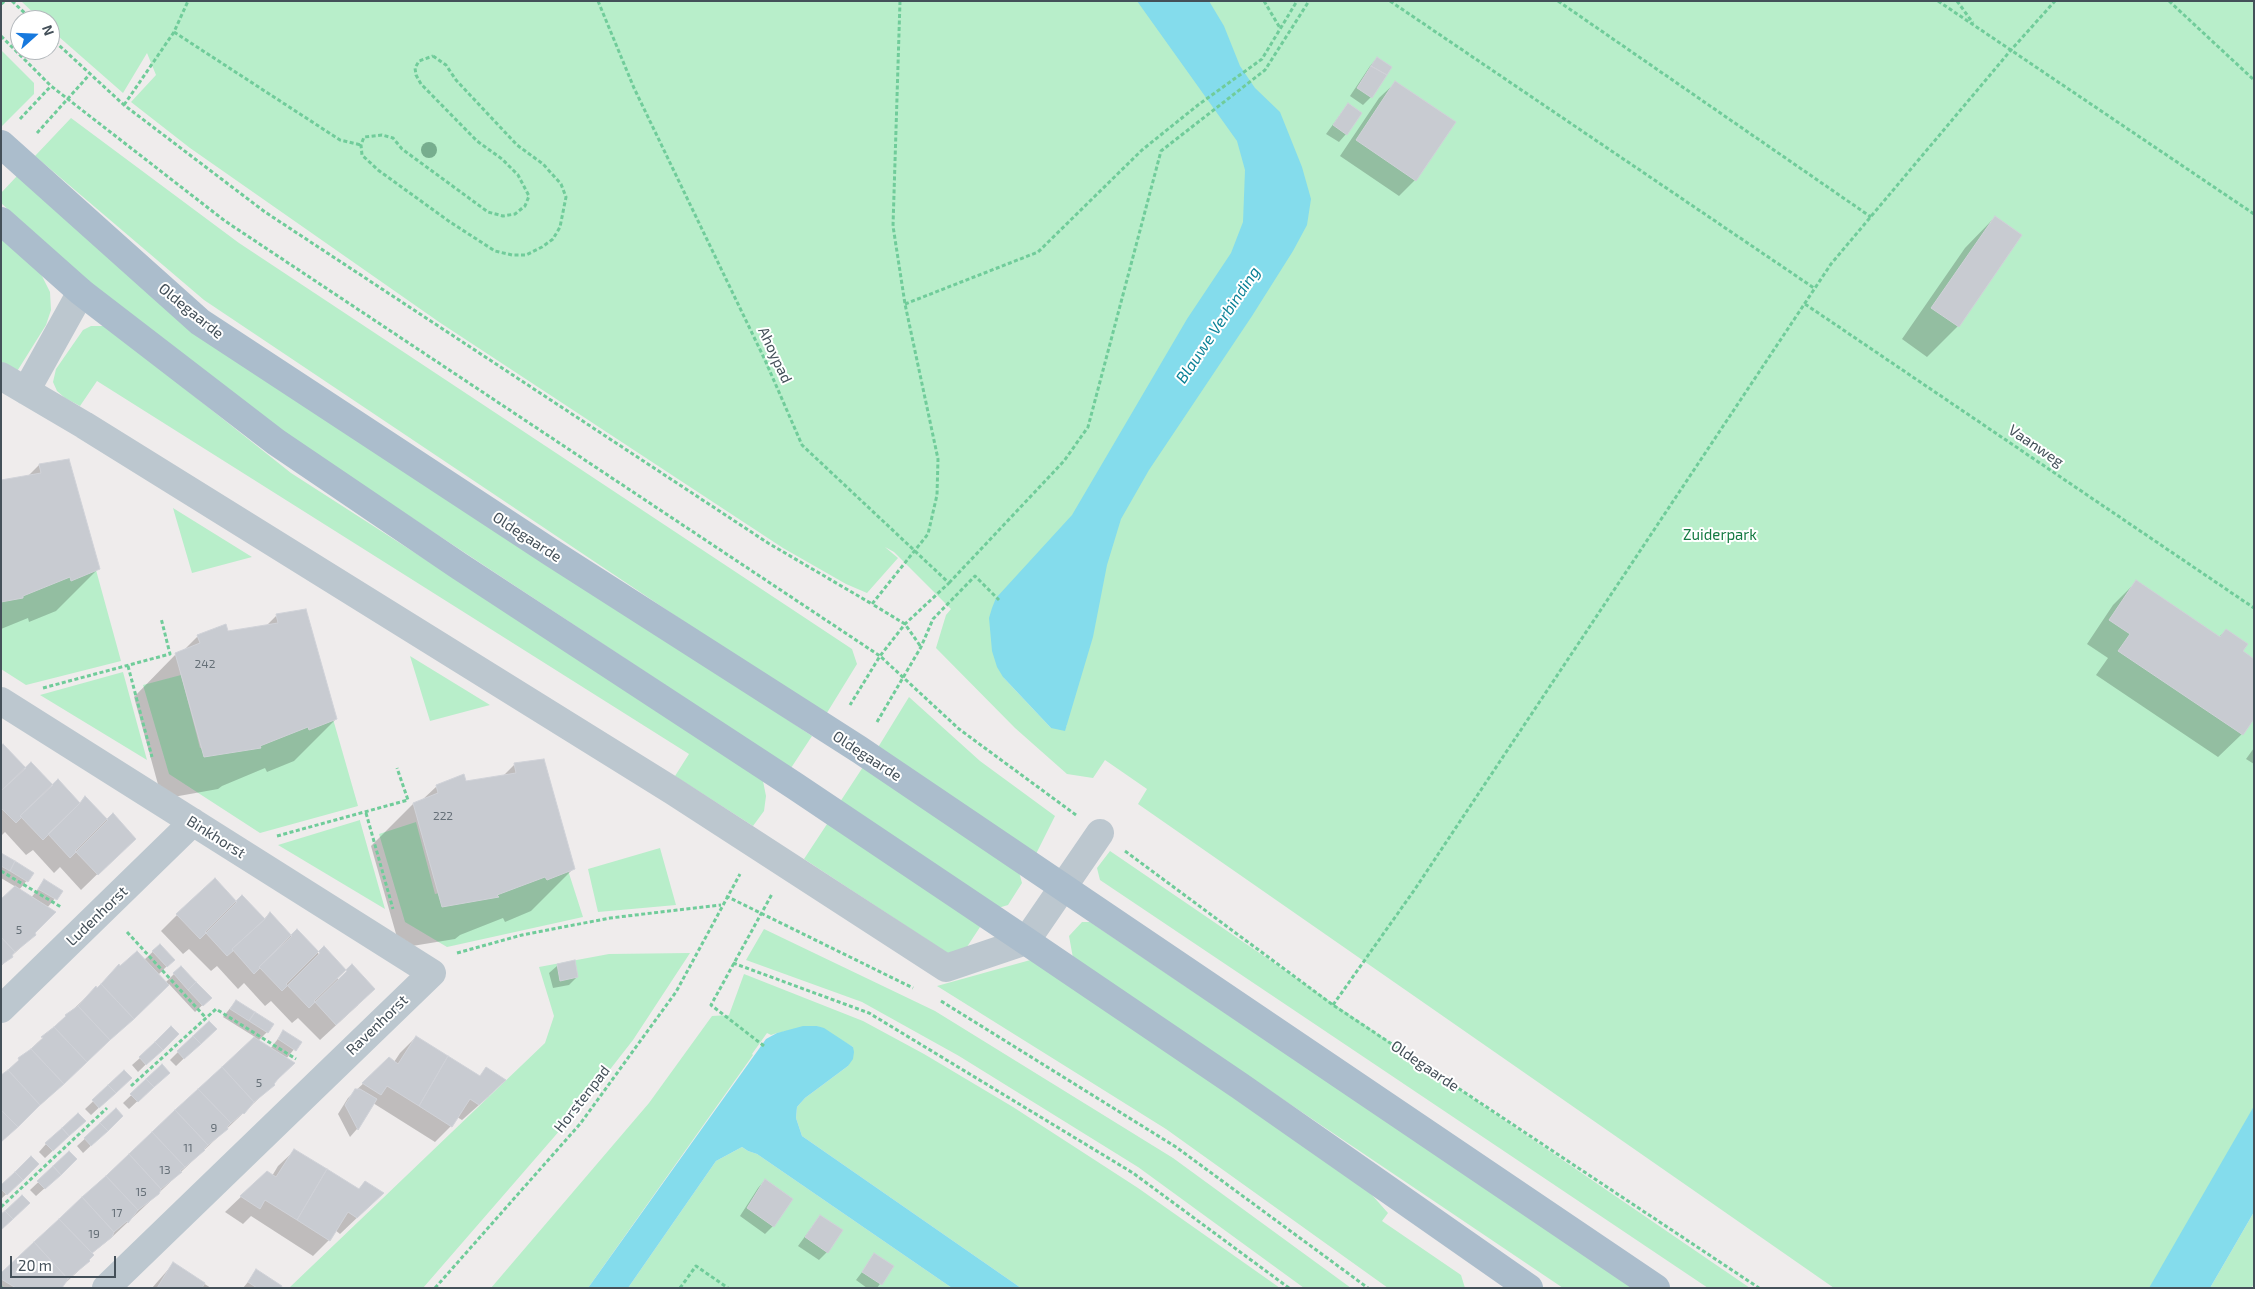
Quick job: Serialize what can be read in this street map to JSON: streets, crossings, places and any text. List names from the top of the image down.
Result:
{
  "streets": {
    "main road": ["Oldegaarde"],
    "street": ["Binkhorst", "Ludenhorst", "Ravenhorst"],
    "path": ["Ahoypad", "Vaanweg", "Horstenpad"]
  },
  "crossings": [
    ["Binkhorst", "Ludenhorst"],
    ["Binkhorst", "Ravenhorst"],
    ["Binkhorst", "Horstenpad"],
    ["Ravenhorst", "Horstenpad"]
  ],
  "water": ["Blauwe Verbinding"],
  "parks": ["Zuiderpark"],
  "house_numbers": [
    "242",
    "222",
    "5",
    "5",
    "9",
    "11",
    "13",
    "15",
    "17",
    "19"
  ],
  "scale_bar": "20 m",
  "north": "right"
}
